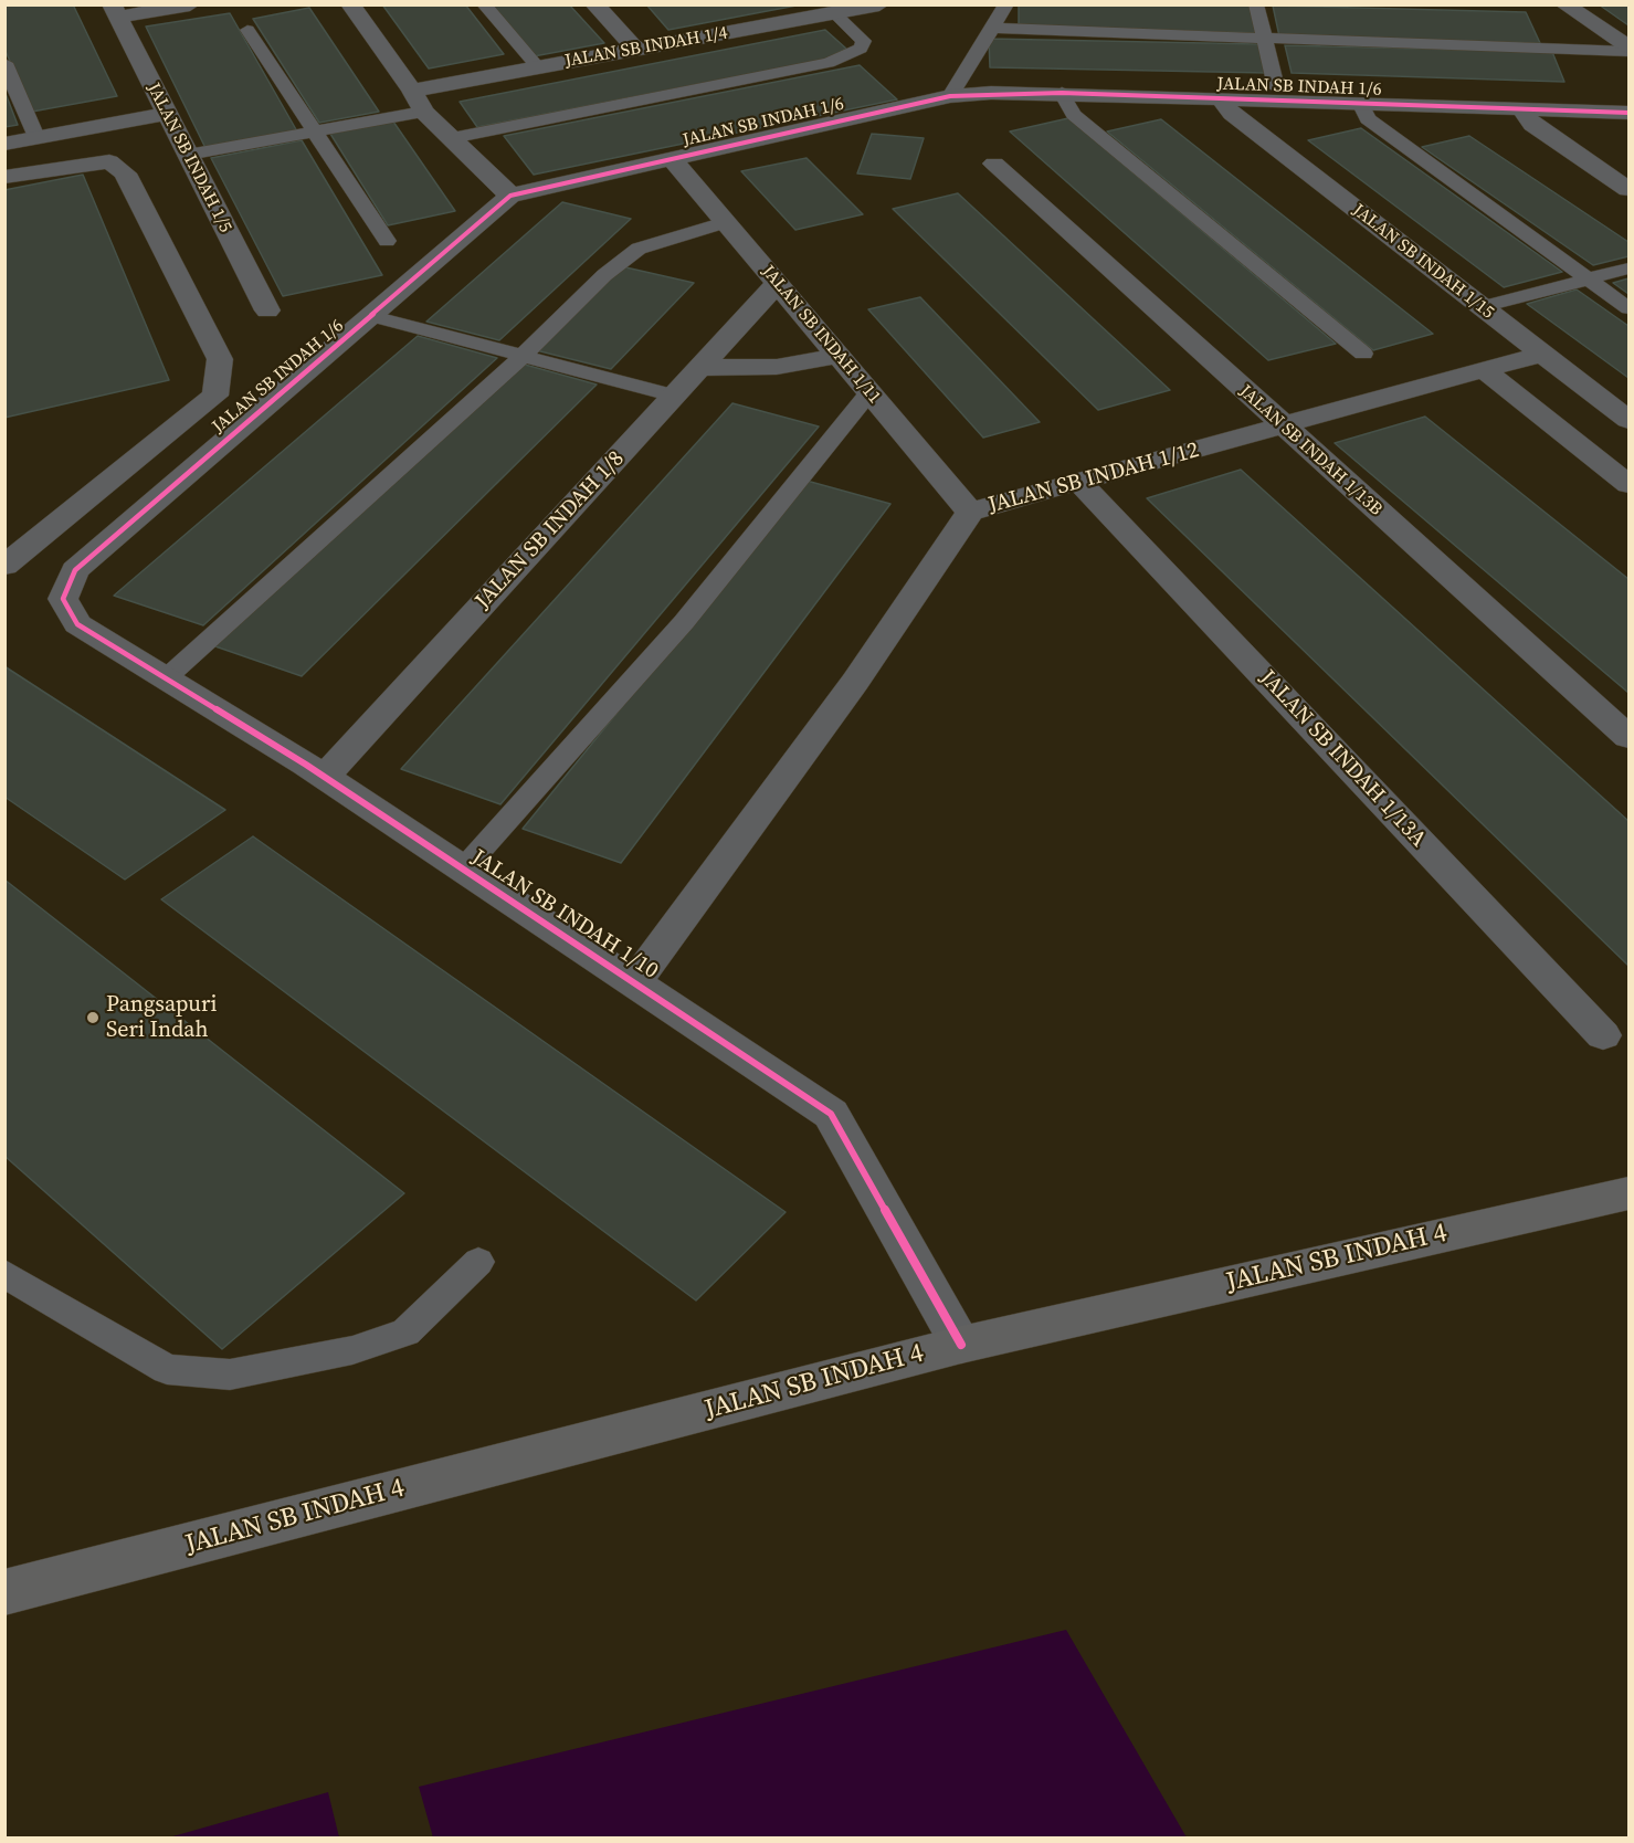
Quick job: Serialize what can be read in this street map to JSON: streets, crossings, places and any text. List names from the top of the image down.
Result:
{
  "streets": {
    "street": [
      "JALAN SB INDAH 1/4",
      "JALAN SB INDAH 1/6",
      "JALAN SB INDAH 1/5",
      "JALAN SB INDAH 1/15",
      "JALAN SB INDAH 1/11",
      "JALAN SB INDAH 1/13B",
      "JALAN SB INDAH 1/12",
      "JALAN SB INDAH 1/8",
      "JALAN SB INDAH 1/13A",
      "JALAN SB INDAH 1/10",
      "JALAN SB INDAH 4"
    ]
  },
  "crossings": [
    ["JALAN SB INDAH 1/6", "JALAN SB INDAH 1/15"],
    ["JALAN SB INDAH 1/6", "JALAN SB INDAH 1/11"],
    ["JALAN SB INDAH 1/6", "JALAN SB INDAH 1/10"],
    ["JALAN SB INDAH 1/15", "JALAN SB INDAH 1/12"],
    ["JALAN SB INDAH 1/11", "JALAN SB INDAH 1/12"],
    ["JALAN SB INDAH 1/11", "JALAN SB INDAH 1/8"],
    ["JALAN SB INDAH 1/13B", "JALAN SB INDAH 1/12"],
    ["JALAN SB INDAH 1/12", "JALAN SB INDAH 1/13A"],
    ["JALAN SB INDAH 1/12", "JALAN SB INDAH 1/10"],
    ["JALAN SB INDAH 1/8", "JALAN SB INDAH 1/10"],
    ["JALAN SB INDAH 1/10", "JALAN SB INDAH 4"]
  ],
  "places": ["Pangsapuri Seri Indah"]
}
